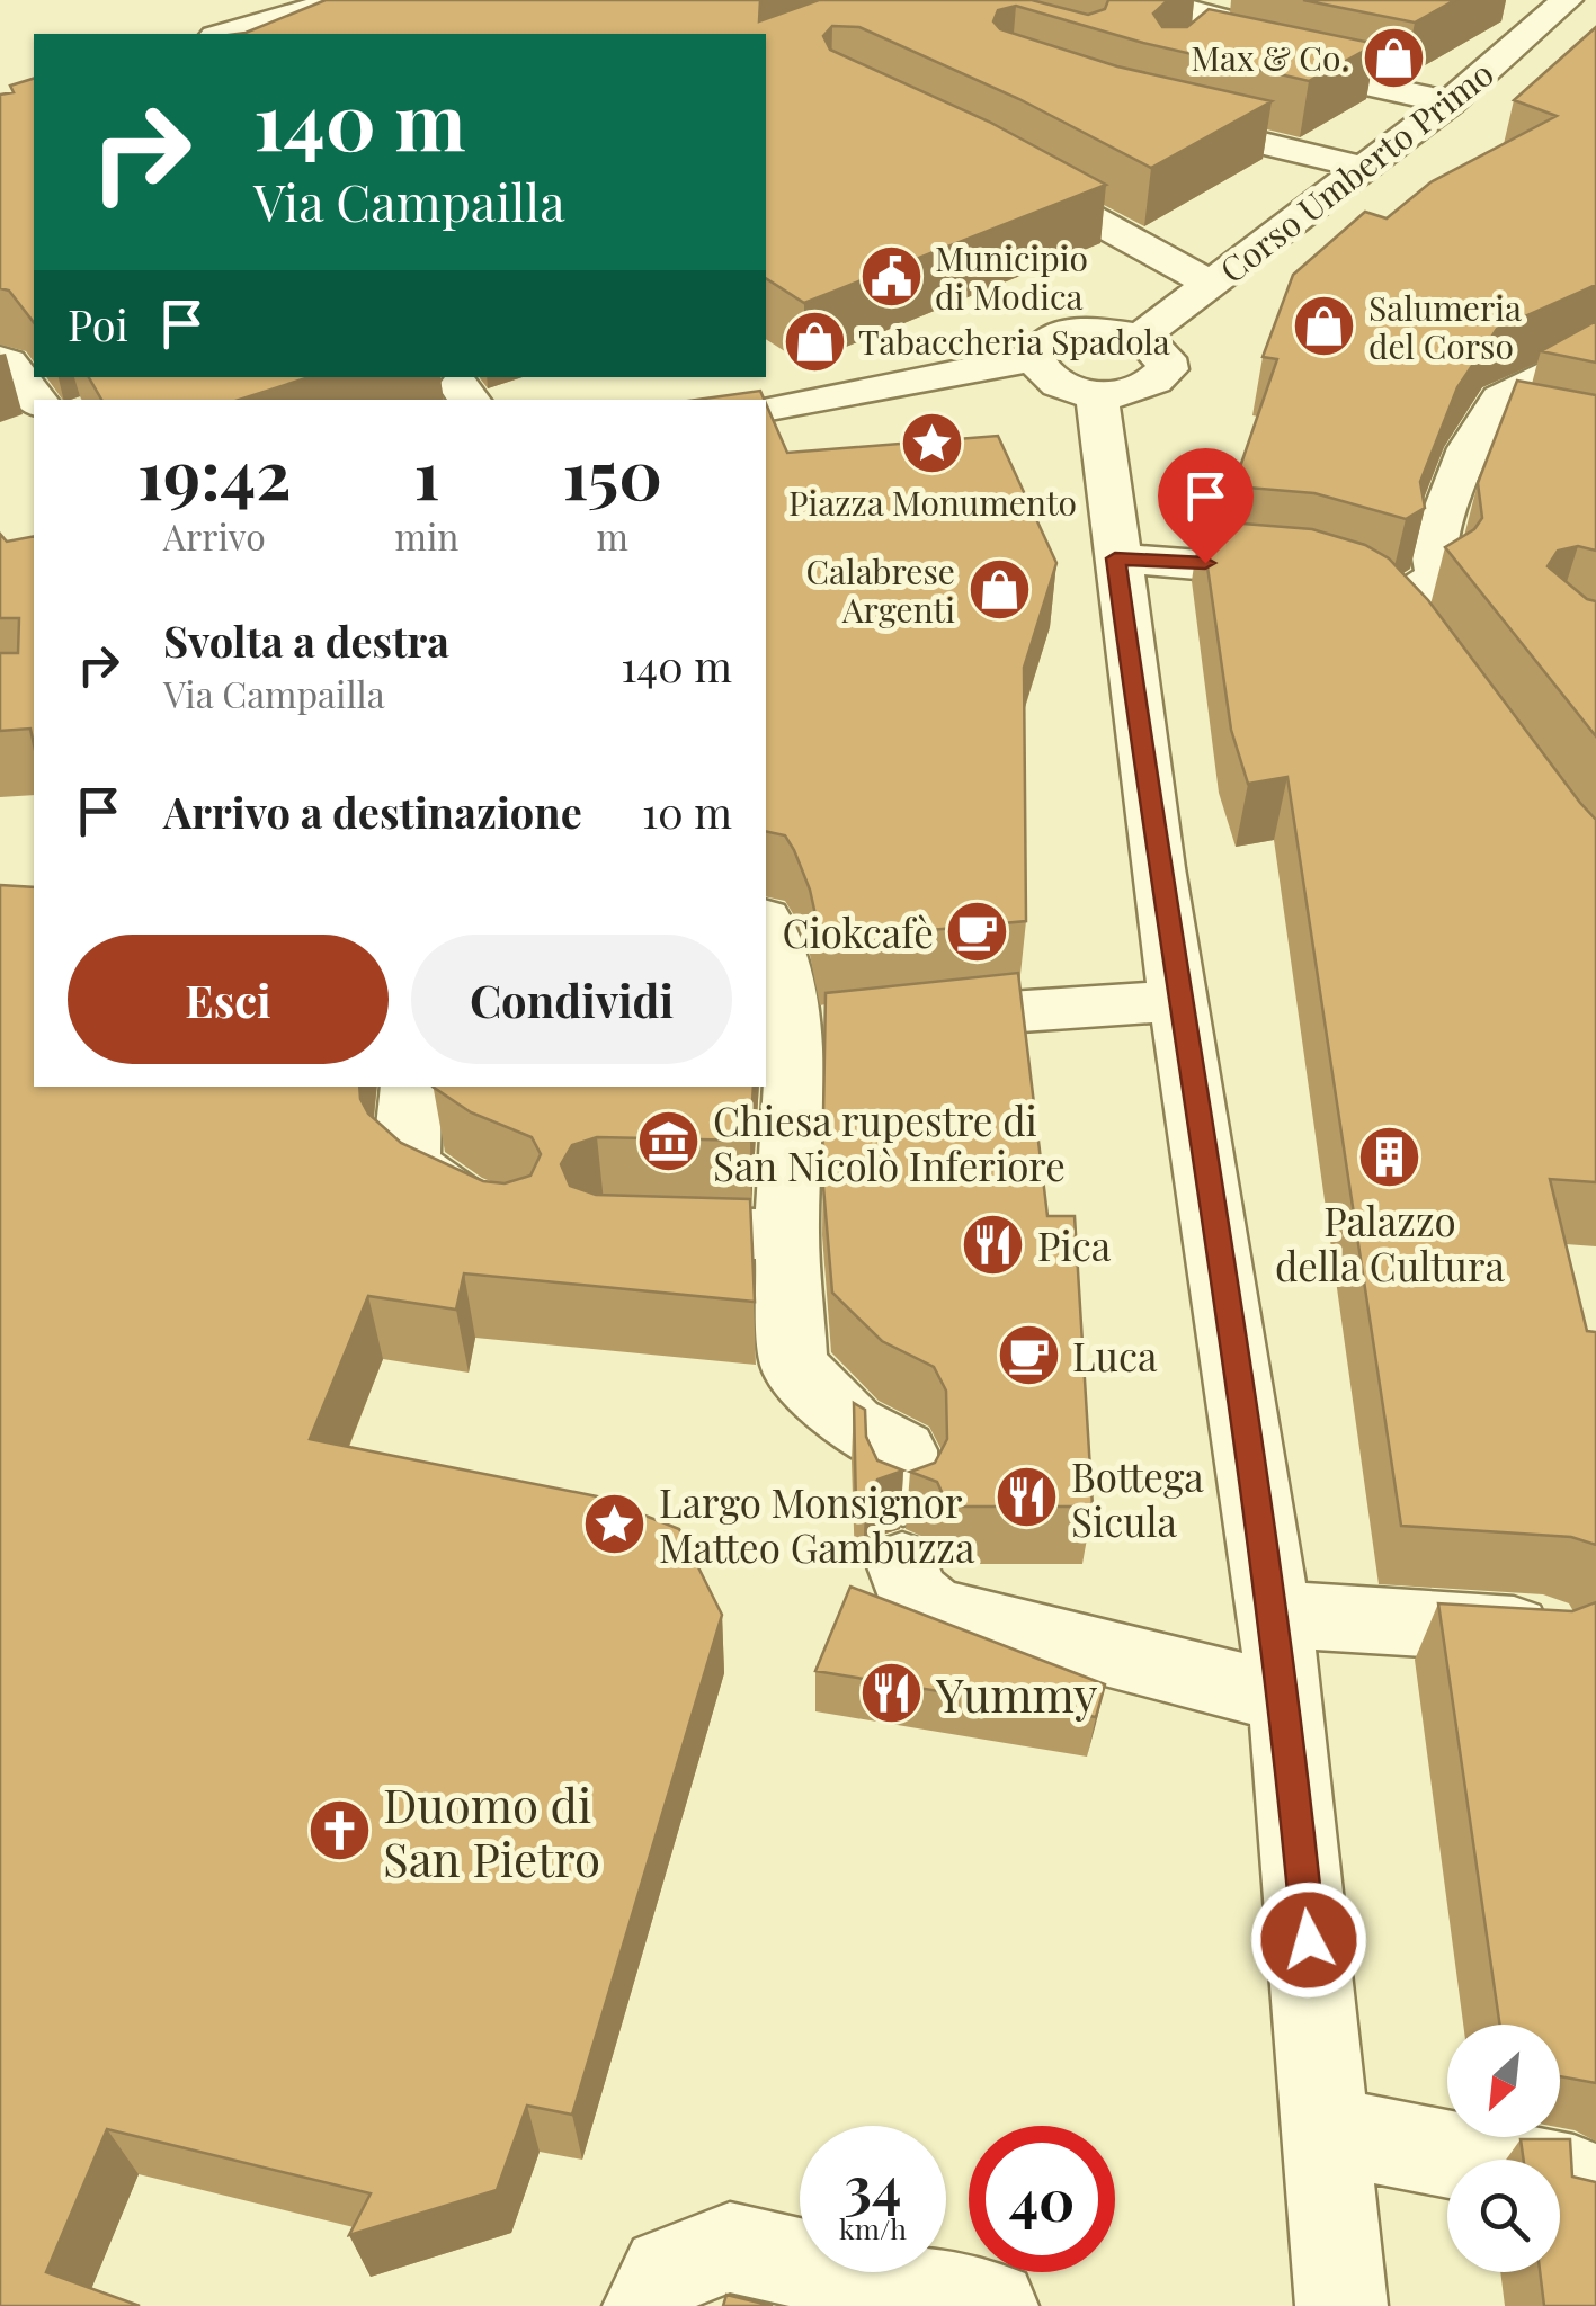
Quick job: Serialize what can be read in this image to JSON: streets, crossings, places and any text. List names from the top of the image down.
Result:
{
  "streets": {
    "street": ["Corso Umberto Primo"]
  },
  "places": {
    "shop": [
      "Max & Co.",
      "Salumeria del Corso",
      "Tabaccheria Spadola",
      "Calabrese Argenti"
    ],
    "public building": ["Municipio di Modica"],
    "place": ["Piazza Monumento", "Largo Monsignor Matteo Gambuzza"],
    "cafe": ["Ciokcafè", "Luca"],
    "museum": ["Chiesa rupestre di San Nicolò Inferiore"],
    "building": ["Palazzo della Cultura"],
    "restaurant": ["Pica", "Bottega Sicula", "Yummy"],
    "church": ["Duomo di San Pietro"]
  },
  "north": "bottom left",
  "page": {
    "turn": ["140 m", "Via Campailla"],
    "then": "Poi",
    "eta": [
      "19:42",
      "Arrivo",
      "1",
      "min",
      "150",
      "m"
    ],
    "list": [
      {
        "name": "Svolta a destra",
        "note": "Via Campailla",
        "value": "140 m"
      },
      {
        "name": "Arrivo a destinazione",
        "value": "10 m"
      }
    ],
    "buttons": ["Esci", "Condividi"],
    "speed": "34 km/h",
    "limit": "40"
  }
}
